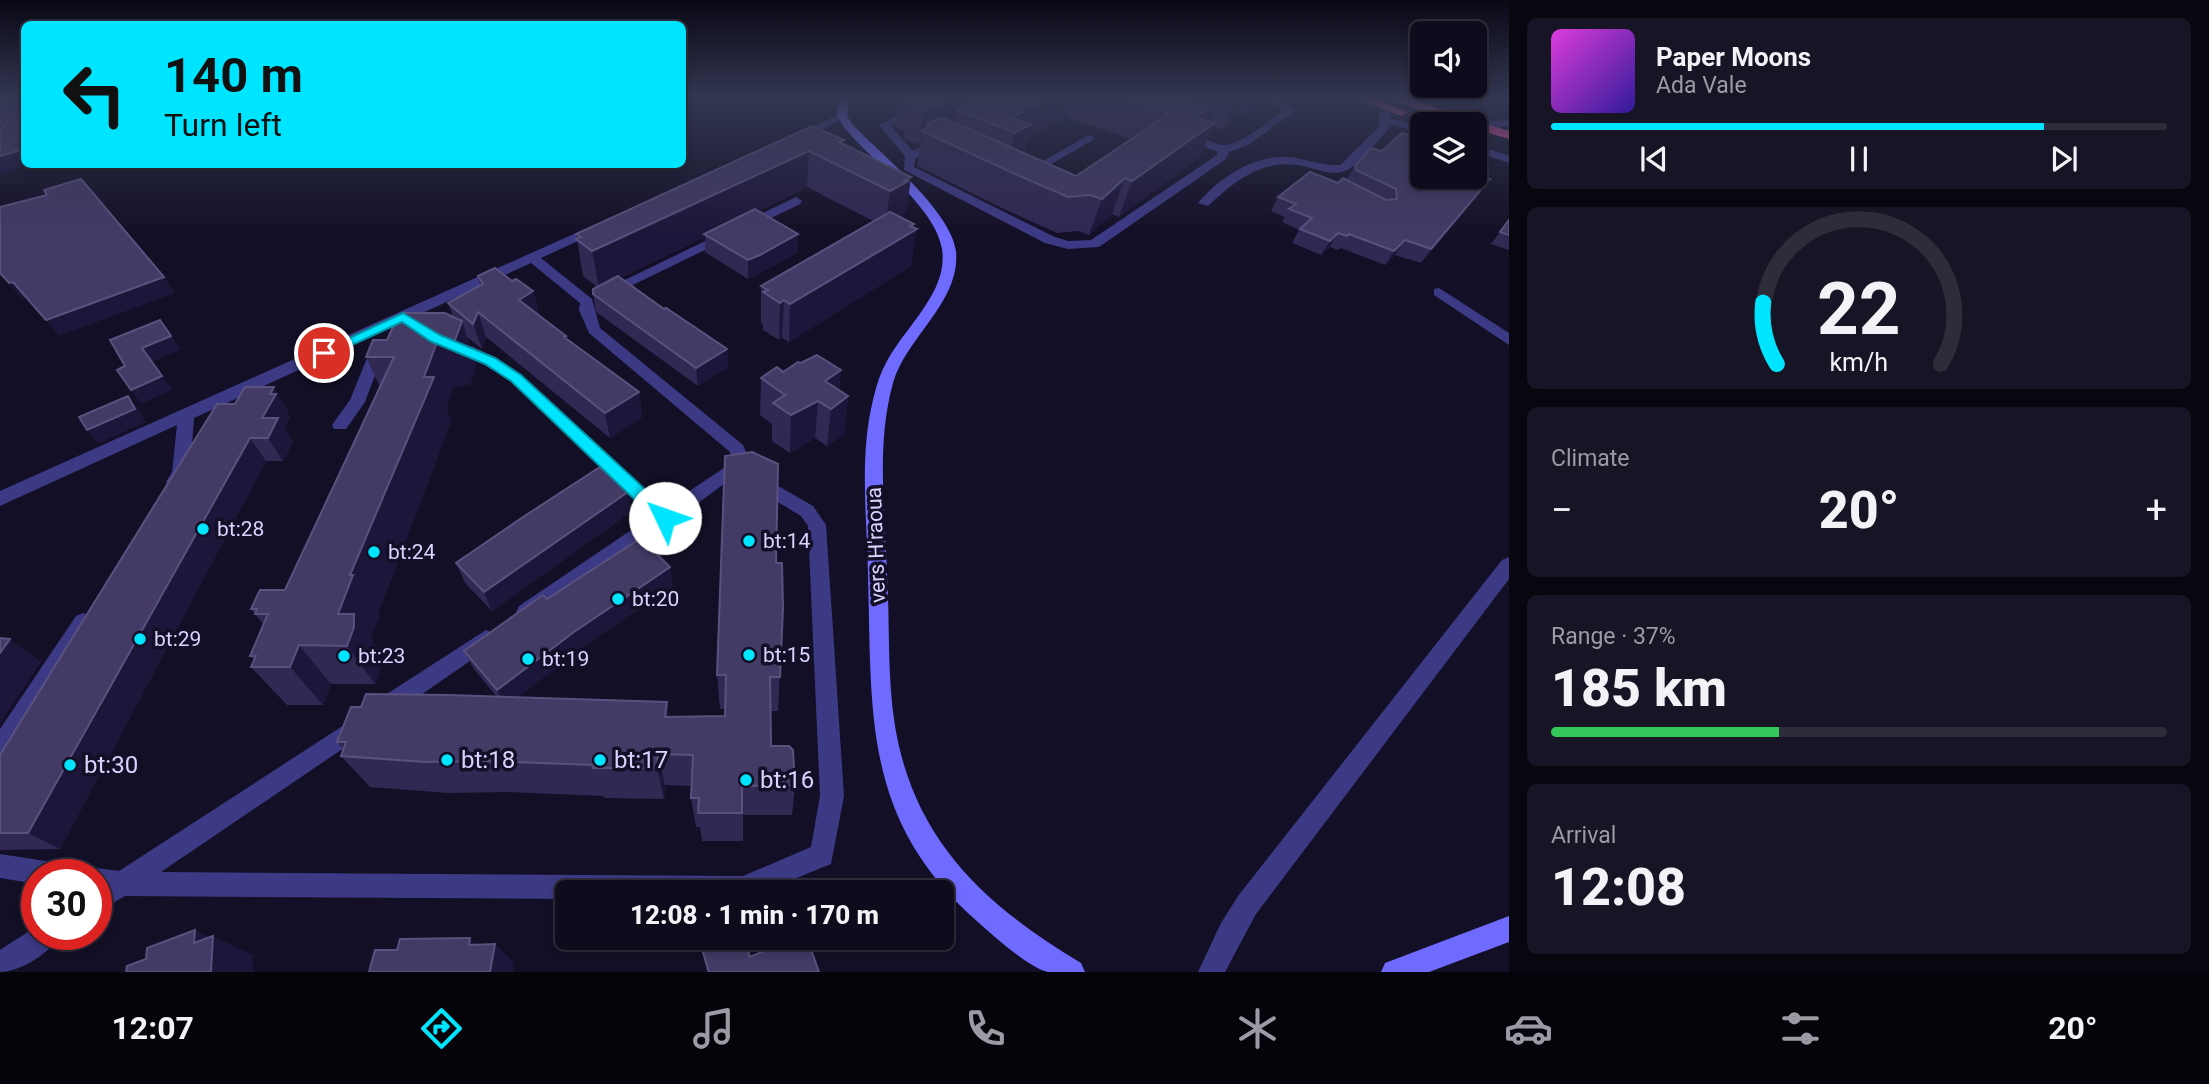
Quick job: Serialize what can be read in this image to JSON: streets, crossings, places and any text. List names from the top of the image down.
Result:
{
  "streets": {
    "street": ["vers H'raoua"]
  },
  "places": [
    "bt:28",
    "bt:14",
    "bt:24",
    "bt:20",
    "bt:29",
    "bt:15",
    "bt:23",
    "bt:19",
    "bt:18",
    "bt:17",
    "bt:30",
    "bt:16"
  ],
  "page": {
    "turn": ["140 m", "Turn left"],
    "song": ["Paper Moons", "Ada Vale"],
    "tile": [
      "Climate",
      ["Range · 37%", "185 km"],
      ["Arrival", "12:08"]
    ],
    "heat": ["−", "20°", "+"],
    "limit": "30",
    "trip": "12:08 · 1 min · 170 m",
    "tabs": ["12:07", "20°"],
    "gauge": ["22", "km/h"]
  }
}
